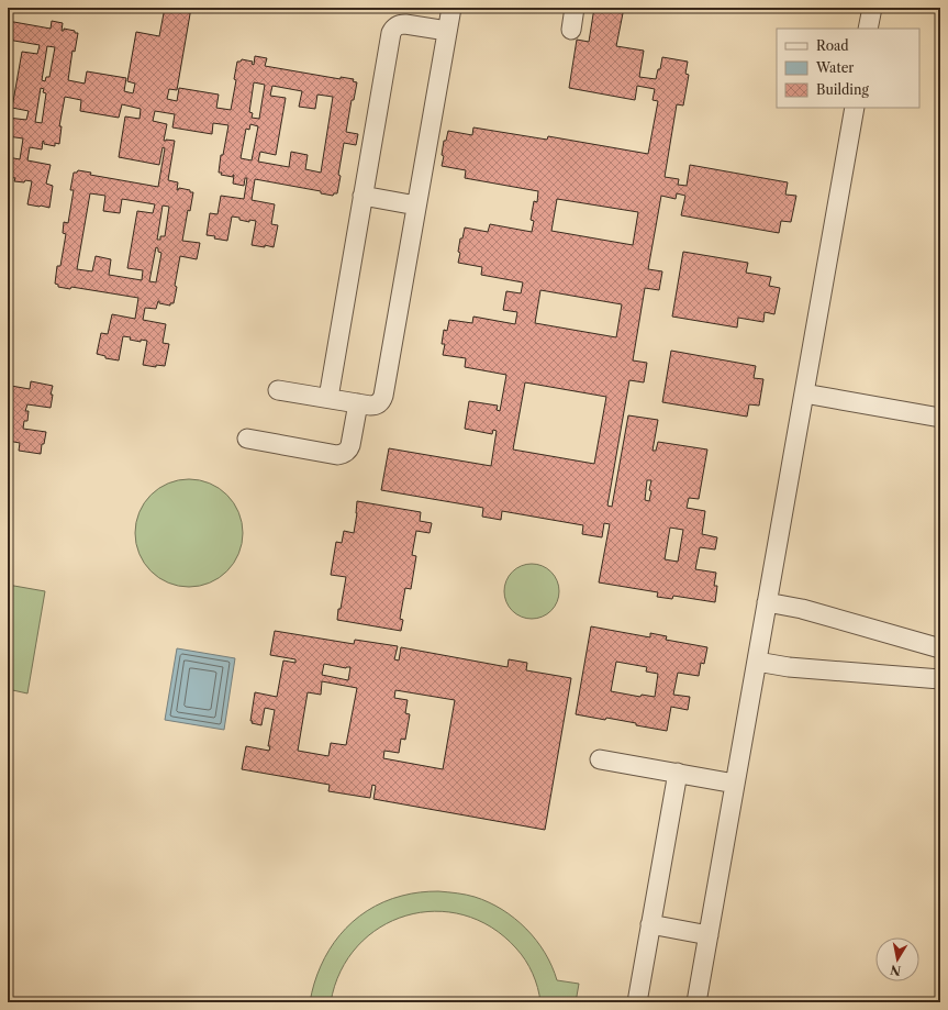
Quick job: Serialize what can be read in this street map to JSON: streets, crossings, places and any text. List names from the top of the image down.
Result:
{
  "legend": ["Road", "Water", "Building"],
  "north": "bottom"
}
